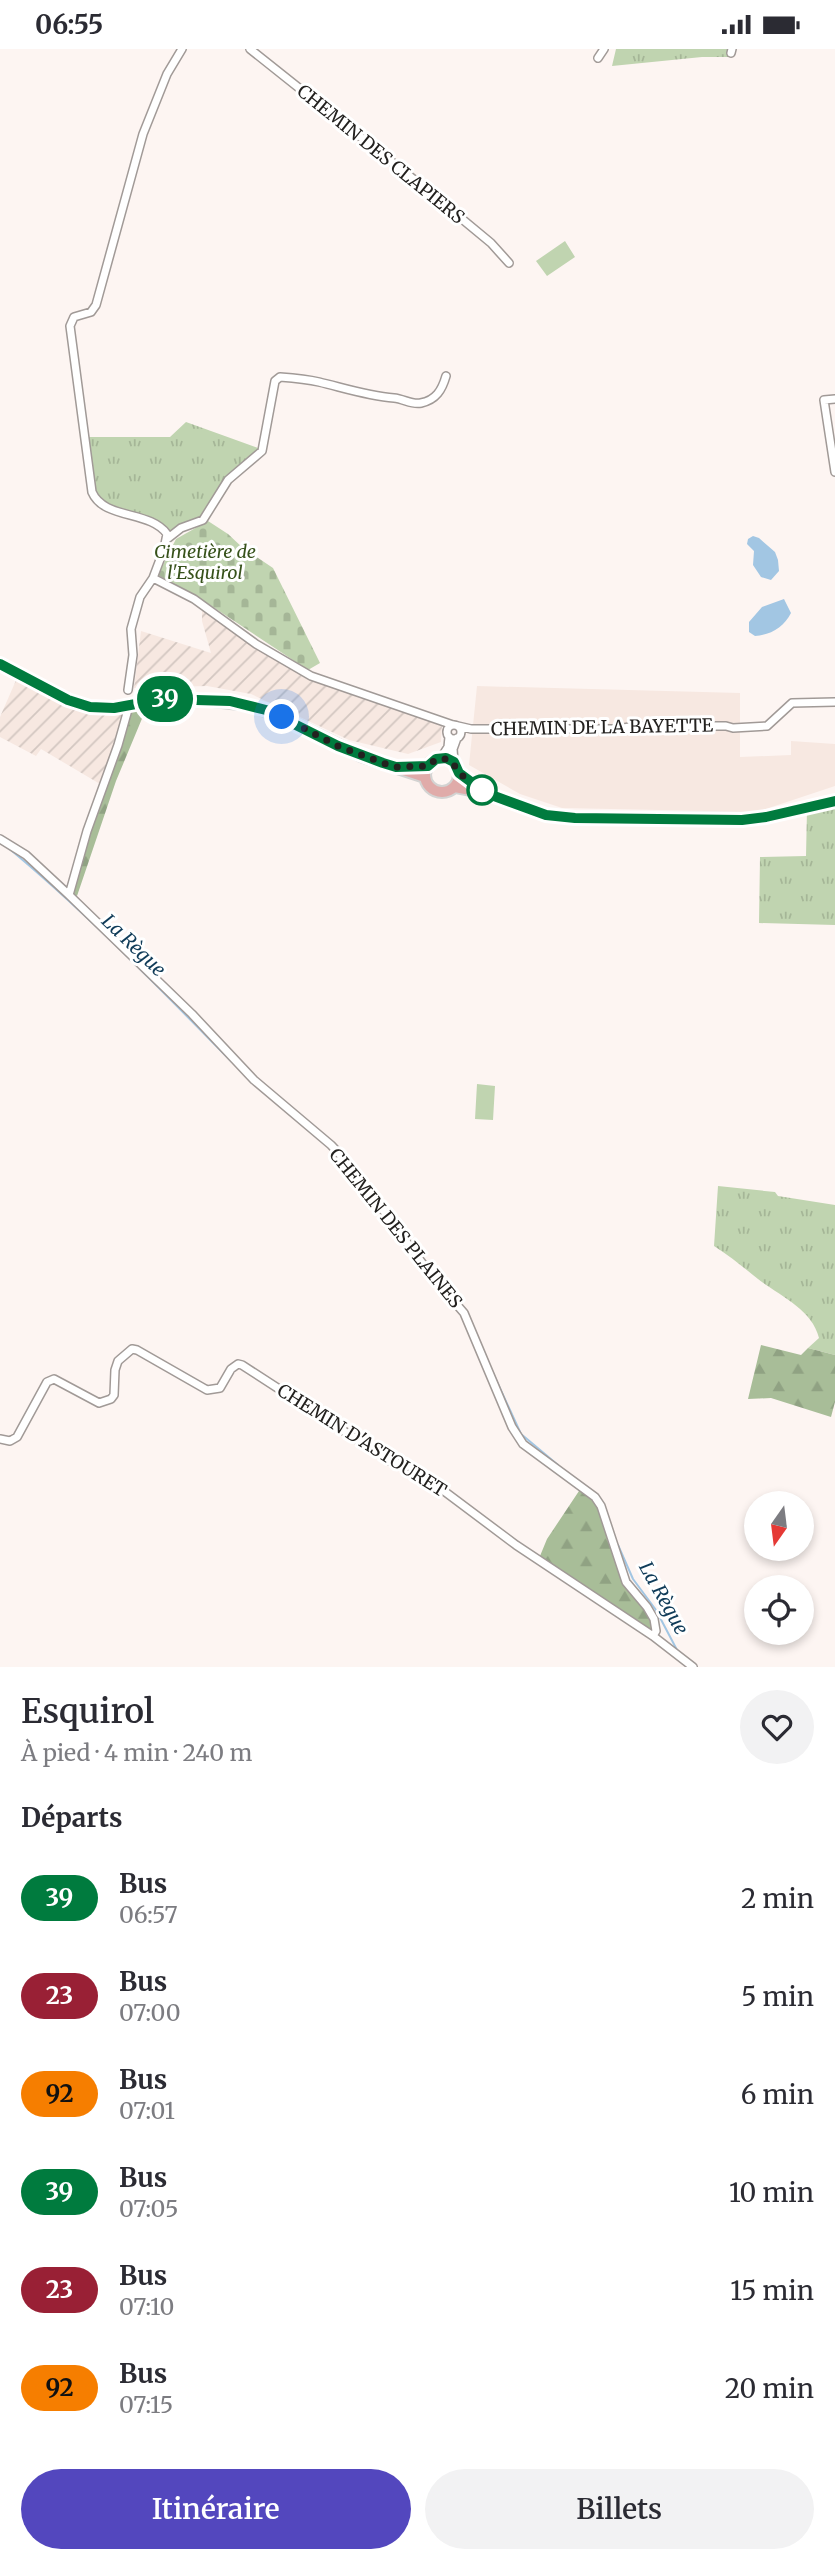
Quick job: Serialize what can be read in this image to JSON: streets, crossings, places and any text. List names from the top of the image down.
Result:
{
  "streets": {
    "street": [
      "CHEMIN DES CLAPIERS",
      "CHEMIN DE LA BAYETTE",
      "CHEMIN DES PLAINES",
      "CHEMIN D'ASTOURET"
    ]
  },
  "crossings": [
    ["CHEMIN DES PLAINES", "CHEMIN D'ASTOURET"]
  ],
  "water": ["La Règue"],
  "parks": ["Cimetière de l'Esquirol"],
  "lines": ["bus line 39"],
  "north": "bottom",
  "page": {
    "status": "06:55",
    "on_map": "39",
    "heading": [
      ["Esquirol", "À pied · 4 min · 240 m"],
      "Départs"
    ],
    "list": [
      {
        "mark": "39",
        "name": "Bus",
        "note": "06:57",
        "value": "2 min"
      },
      {
        "mark": "23",
        "name": "Bus",
        "note": "07:00",
        "value": "5 min"
      },
      {
        "mark": "92",
        "name": "Bus",
        "note": "07:01",
        "value": "6 min"
      },
      {
        "mark": "39",
        "name": "Bus",
        "note": "07:05",
        "value": "10 min"
      },
      {
        "mark": "23",
        "name": "Bus",
        "note": "07:10",
        "value": "15 min"
      },
      {
        "mark": "92",
        "name": "Bus",
        "note": "07:15",
        "value": "20 min"
      }
    ],
    "buttons": ["Itinéraire", "Billets"]
  }
}
